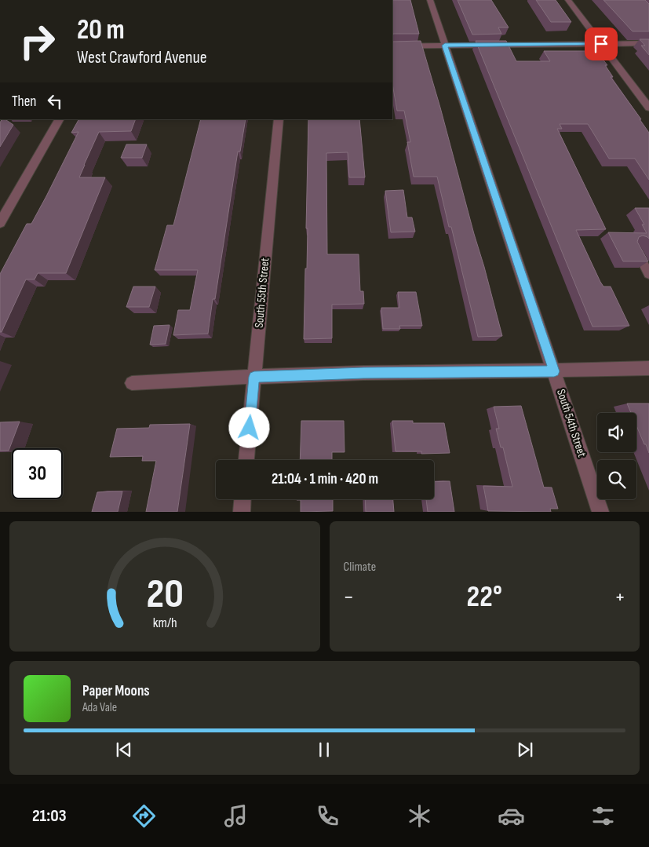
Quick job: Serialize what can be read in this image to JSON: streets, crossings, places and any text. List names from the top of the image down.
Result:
{
  "streets": {
    "street": ["South 55th Street", "South 54th Street"]
  },
  "page": {
    "turn": ["20 m", "West Crawford Avenue"],
    "then": "Then",
    "limit": "30",
    "trip": "21:04 · 1 min · 420 m",
    "tile": "Climate",
    "heat": ["−", "22°", "+"],
    "song": ["Paper Moons", "Ada Vale"],
    "tabs": "21:03",
    "gauge": ["20", "km/h"]
  }
}
